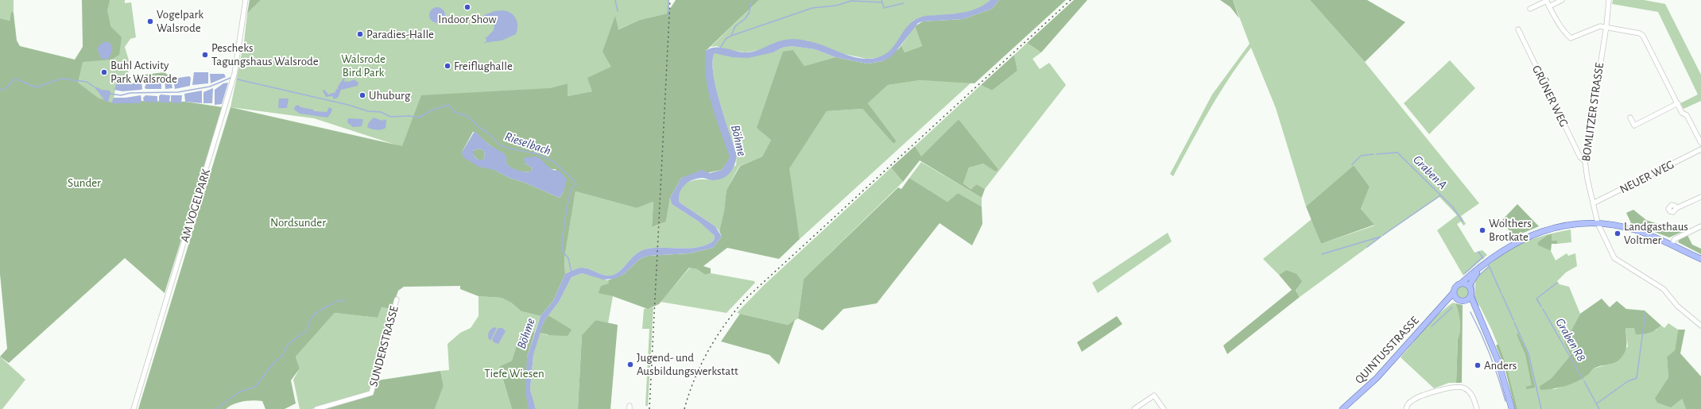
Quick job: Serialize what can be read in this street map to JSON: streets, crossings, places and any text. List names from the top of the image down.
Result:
{
  "streets": {
    "main road": ["QUINTUSSTRASSE"],
    "street": [
      "GRÜNER WEG",
      "BOMLITZER STRASSE",
      "NEUER WEG",
      "AM VOGELPARK",
      "SUNDERSTRASSE"
    ]
  },
  "crossings": [
    ["GRÜNER WEG", "BOMLITZER STRASSE"],
    ["BOMLITZER STRASSE", "NEUER WEG"]
  ],
  "water": [
    "Böhme",
    "Rieselbach",
    "Graben A",
    "Graben R8"
  ],
  "parks": [
    "Walsrode Bird Park",
    "Sunder",
    "Nordsunder",
    "Tiefe Wiesen"
  ],
  "places": [
    "Indoor Show",
    "Vogelpark Walsrode",
    "Paradies-Halle",
    "Pescheks Tagungshaus Walsrode",
    "Freiflughalle",
    "Buhl Activity Park Walsrode",
    "Uhuburg",
    "Wolthers Brotkate",
    "Landgasthaus Voltmer",
    "Jugend- und Ausbildungswerkstatt",
    "Anders"
  ]
}
